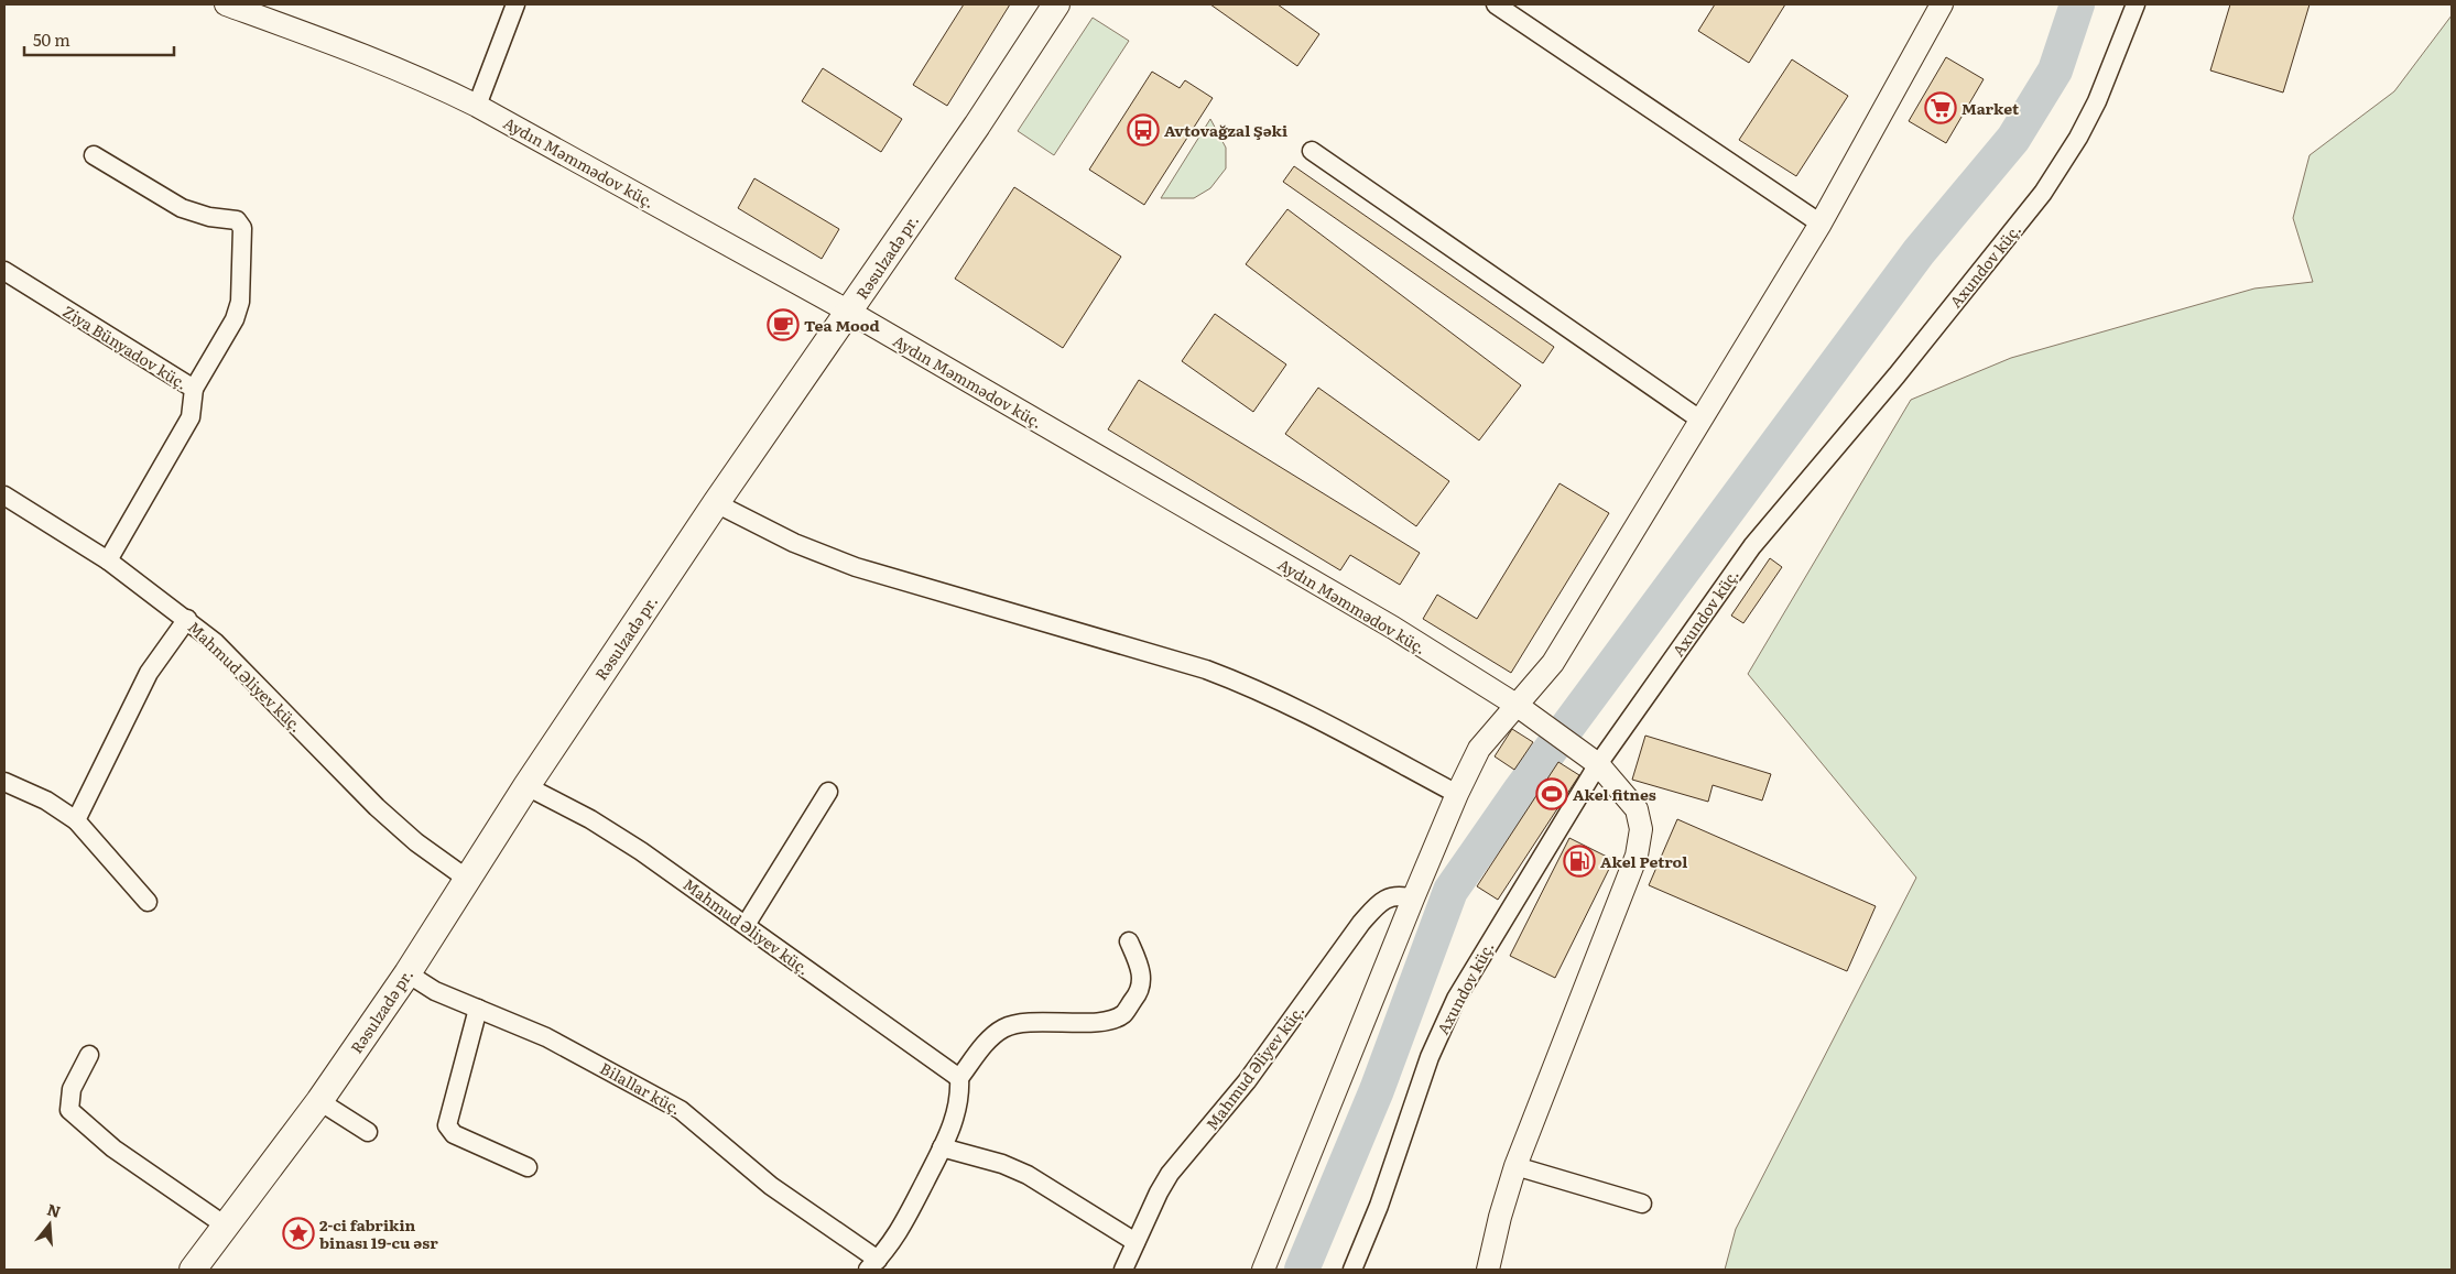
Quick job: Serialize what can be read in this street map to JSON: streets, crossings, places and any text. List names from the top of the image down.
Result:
{
  "streets": {
    "main road": ["Rəsulzadə pr."],
    "street": [
      "Aydın Məmmədov küç.",
      "Axundov küç.",
      "Ziya Bünyadov küç.",
      "Mahmud Əliyev küç.",
      "Bilallar küç."
    ]
  },
  "crossings": [
    ["Aydın Məmmədov küç.", "Rəsulzadə pr."],
    ["Aydın Məmmədov küç.", "Axundov küç."],
    ["Rəsulzadə pr.", "Mahmud Əliyev küç."],
    ["Rəsulzadə pr.", "Bilallar küç."],
    ["Ziya Bünyadov küç.", "Mahmud Əliyev küç."]
  ],
  "places": {
    "supermarket": ["Market"],
    "bus stop": ["Avtovağzal Şəki"],
    "cafe": ["Tea Mood"],
    "sports": ["Akel fitnes"],
    "fuel station": ["Akel Petrol"],
    "place": ["2-ci fabrikin binası 19-cu əsr"]
  },
  "scale_bar": "50 m",
  "north": "top"
}
